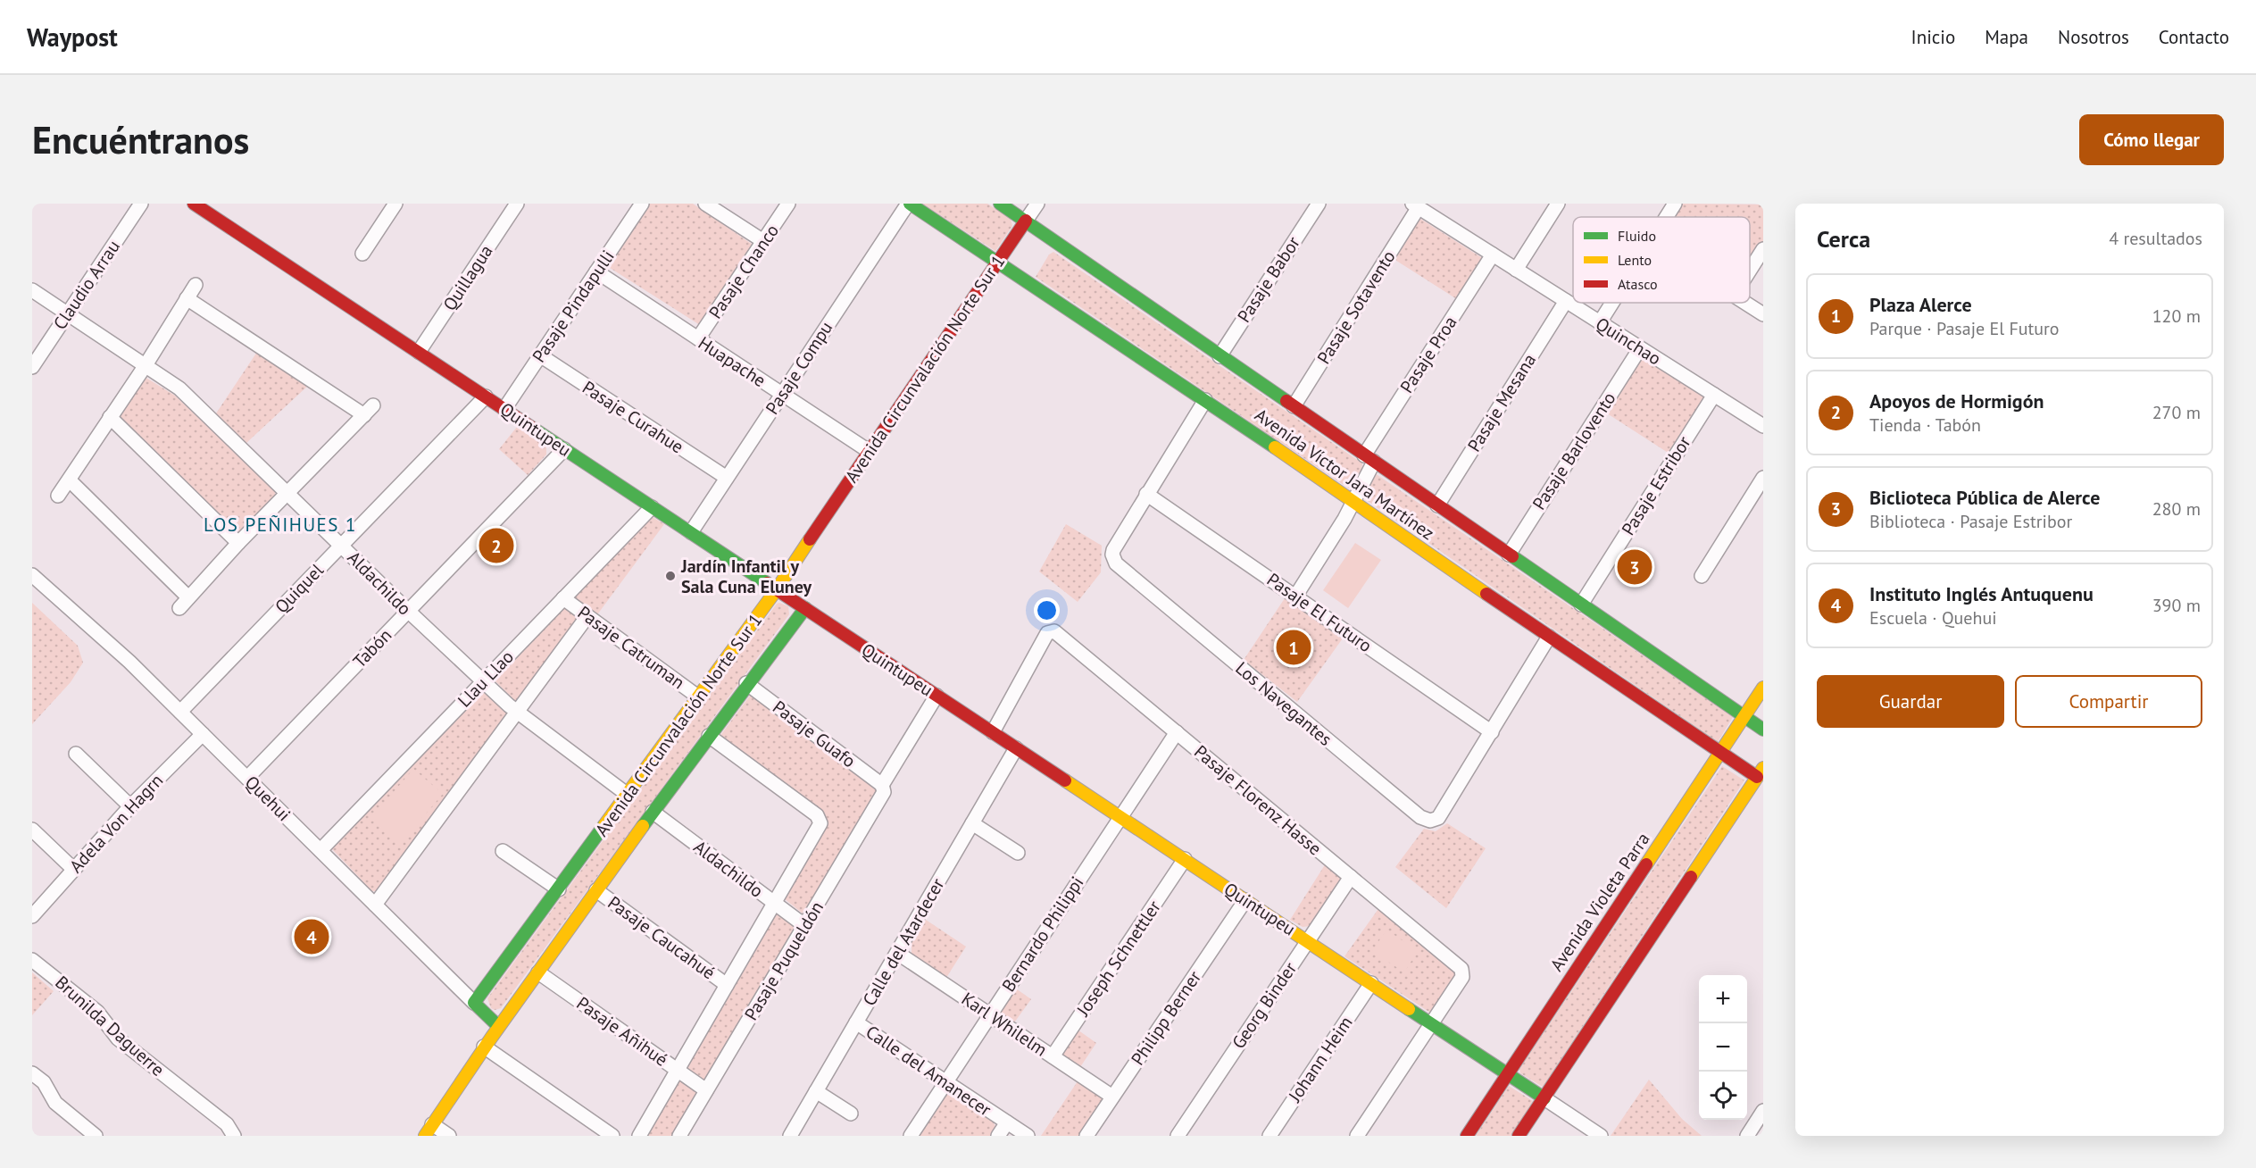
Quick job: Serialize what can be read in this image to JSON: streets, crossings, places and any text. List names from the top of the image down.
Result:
{
  "streets": {
    "street": [
      "Pasaje Chanco",
      "Quillagua",
      "Pasaje Babor",
      "Claudio Arrau",
      "Pasaje Pindapulli",
      "Pasaje Sotavento",
      "Quinchao",
      "Pasaje Proa",
      "Huapache",
      "Pasaje Compu",
      "Avenida Circunvalación Norte Sur 1",
      "Pasaje Mesana",
      "Pasaje Curahue",
      "Quintupeu",
      "Pasaje Barlovento",
      "Avenida Víctor Jara Martínez",
      "Pasaje Estribor",
      "Aldachildo",
      "Quiquel",
      "Pasaje El Futuro",
      "Pasaje Catruman",
      "Tabón",
      "Llau Llao",
      "Los Navegantes",
      "Pasaje Guafo",
      "Quehui",
      "Pasaje Florenz Hasse",
      "Adela Von Hagrn",
      "Avenida Violeta Parra",
      "Bernardo Philippi",
      "Pasaje Caucahué",
      "Calle del Atardecer",
      "Joseph Schnettler",
      "Pasaje Puqueldón",
      "Georg Binder",
      "Philipp Berner",
      "Karl Whilelm",
      "Brunilda Daguerre",
      "Pasaje Añihué",
      "Johann Heim",
      "Calle del Amanecer"
    ]
  },
  "crossings": [
    ["Pasaje Chanco", "Huapache"],
    ["Quillagua", "Quintupeu"],
    ["Pasaje Babor", "Avenida Víctor Jara Martínez"],
    ["Claudio Arrau", "Aldachildo"],
    ["Pasaje Pindapulli", "Huapache"],
    ["Pasaje Pindapulli", "Pasaje Curahue"],
    ["Pasaje Pindapulli", "Quintupeu"],
    ["Pasaje Sotavento", "Quinchao"],
    ["Pasaje Sotavento", "Avenida Víctor Jara Martínez"],
    ["Quinchao", "Pasaje Proa"],
    ["Quinchao", "Pasaje Mesana"],
    ["Quinchao", "Pasaje Barlovento"],
    ["Quinchao", "Pasaje Estribor"],
    ["Pasaje Proa", "Avenida Víctor Jara Martínez"],
    ["Pasaje Proa", "Pasaje El Futuro"],
    ["Huapache", "Pasaje Compu"],
    ["Huapache", "Avenida Circunvalación Norte Sur 1"],
    ["Pasaje Compu", "Pasaje Curahue"],
    ["Pasaje Compu", "Quintupeu"],
    ["Pasaje Compu", "Avenida Víctor Jara Martínez"],
    ["Avenida Circunvalación Norte Sur 1", "Quintupeu"],
    ["Avenida Circunvalación Norte Sur 1", "Avenida Víctor Jara Martínez"],
    ["Avenida Circunvalación Norte Sur 1", "Aldachildo"],
    ["Avenida Circunvalación Norte Sur 1", "Pasaje Catruman"],
    ["Avenida Circunvalación Norte Sur 1", "Pasaje Guafo"],
    ["Avenida Circunvalación Norte Sur 1", "Quehui"],
    ["Avenida Circunvalación Norte Sur 1", "Pasaje Caucahué"],
    ["Avenida Circunvalación Norte Sur 1", "Pasaje Puqueldón"],
    ["Avenida Circunvalación Norte Sur 1", "Pasaje Añihué"],
    ["Pasaje Mesana", "Avenida Víctor Jara Martínez"],
    ["Quintupeu", "Quiquel"],
    ["Quintupeu", "Tabón"],
    ["Quintupeu", "Llau Llao"],
    ["Quintupeu", "Pasaje Florenz Hasse"],
    ["Quintupeu", "Avenida Violeta Parra"],
    ["Quintupeu", "Bernardo Philippi"],
    ["Quintupeu", "Calle del Atardecer"],
    ["Quintupeu", "Joseph Schnettler"],
    ["Quintupeu", "Pasaje Puqueldón"],
    ["Quintupeu", "Georg Binder"],
    ["Quintupeu", "Philipp Berner"],
    ["Quintupeu", "Johann Heim"],
    ["Pasaje Barlovento", "Avenida Víctor Jara Martínez"],
    ["Avenida Víctor Jara Martínez", "Pasaje Estribor"],
    ["Avenida Víctor Jara Martínez", "Los Navegantes"],
    ["Avenida Víctor Jara Martínez", "Avenida Violeta Parra"],
    ["Aldachildo", "Quiquel"],
    ["Aldachildo", "Tabón"],
    ["Aldachildo", "Llau Llao"],
    ["Aldachildo", "Pasaje Puqueldón"],
    ["Quiquel", "Quehui"],
    ["Pasaje El Futuro", "Los Navegantes"],
    ["Pasaje Catruman", "Llau Llao"],
    ["Tabón", "Quehui"],
    ["Llau Llao", "Quehui"],
    ["Pasaje Guafo", "Pasaje Puqueldón"],
    ["Quehui", "Adela Von Hagrn"],
    ["Pasaje Florenz Hasse", "Bernardo Philippi"],
    ["Pasaje Florenz Hasse", "Georg Binder"],
    ["Bernardo Philippi", "Karl Whilelm"],
    ["Bernardo Philippi", "Calle del Amanecer"],
    ["Pasaje Caucahué", "Pasaje Puqueldón"],
    ["Calle del Atardecer", "Karl Whilelm"],
    ["Calle del Atardecer", "Calle del Amanecer"],
    ["Joseph Schnettler", "Karl Whilelm"],
    ["Pasaje Puqueldón", "Pasaje Añihué"],
    ["Philipp Berner", "Karl Whilelm"]
  ],
  "districts": ["LOS PEÑIHUES 1"],
  "places": ["Jardín Infantil y Sala Cuna Eluney"],
  "legend": ["Fluido", "Lento", "Atasco"],
  "page": {
    "header": "Waypost",
    "nav": [
      "Inicio",
      "Mapa",
      "Nosotros",
      "Contacto"
    ],
    "buttons": [
      "Cómo llegar",
      ["Guardar", "Compartir"]
    ],
    "title": "Encuéntranos",
    "heading": ["Cerca", "4 resultados"],
    "list": [
      {
        "mark": "1",
        "name": "Plaza Alerce",
        "note": "Parque · Pasaje El Futuro",
        "value": "120 m"
      },
      {
        "mark": "2",
        "name": "Apoyos de Hormigón",
        "note": "Tienda · Tabón",
        "value": "270 m"
      },
      {
        "mark": "3",
        "name": "Biclioteca Pública de Alerce",
        "note": "Biblioteca · Pasaje Estribor",
        "value": "280 m"
      },
      {
        "mark": "4",
        "name": "Instituto Inglés Antuquenu",
        "note": "Escuela · Quehui",
        "value": "390 m"
      }
    ],
    "pins": [
      "2",
      "3",
      "1",
      "4"
    ],
    "map_buttons": ["+", "−"]
  }
}
